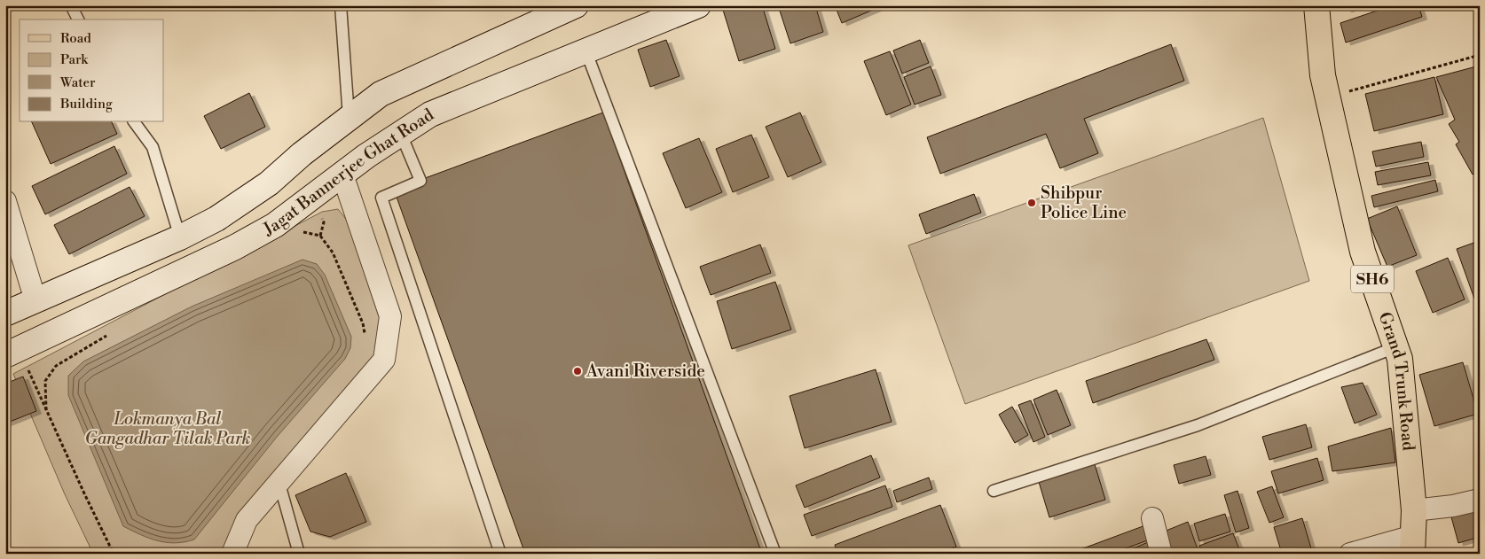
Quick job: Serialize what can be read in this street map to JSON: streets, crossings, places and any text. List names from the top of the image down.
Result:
{
  "streets": {
    "main road": ["Jagat Bannerjee Ghat Road", "SH6", "Grand Trunk Road"]
  },
  "parks": ["Lokmanya Bal Gangadhar Tilak Park"],
  "places": ["Shibpur Police Line", "Avani Riverside"],
  "legend": [
    "Road",
    "Park",
    "Water",
    "Building"
  ]
}
